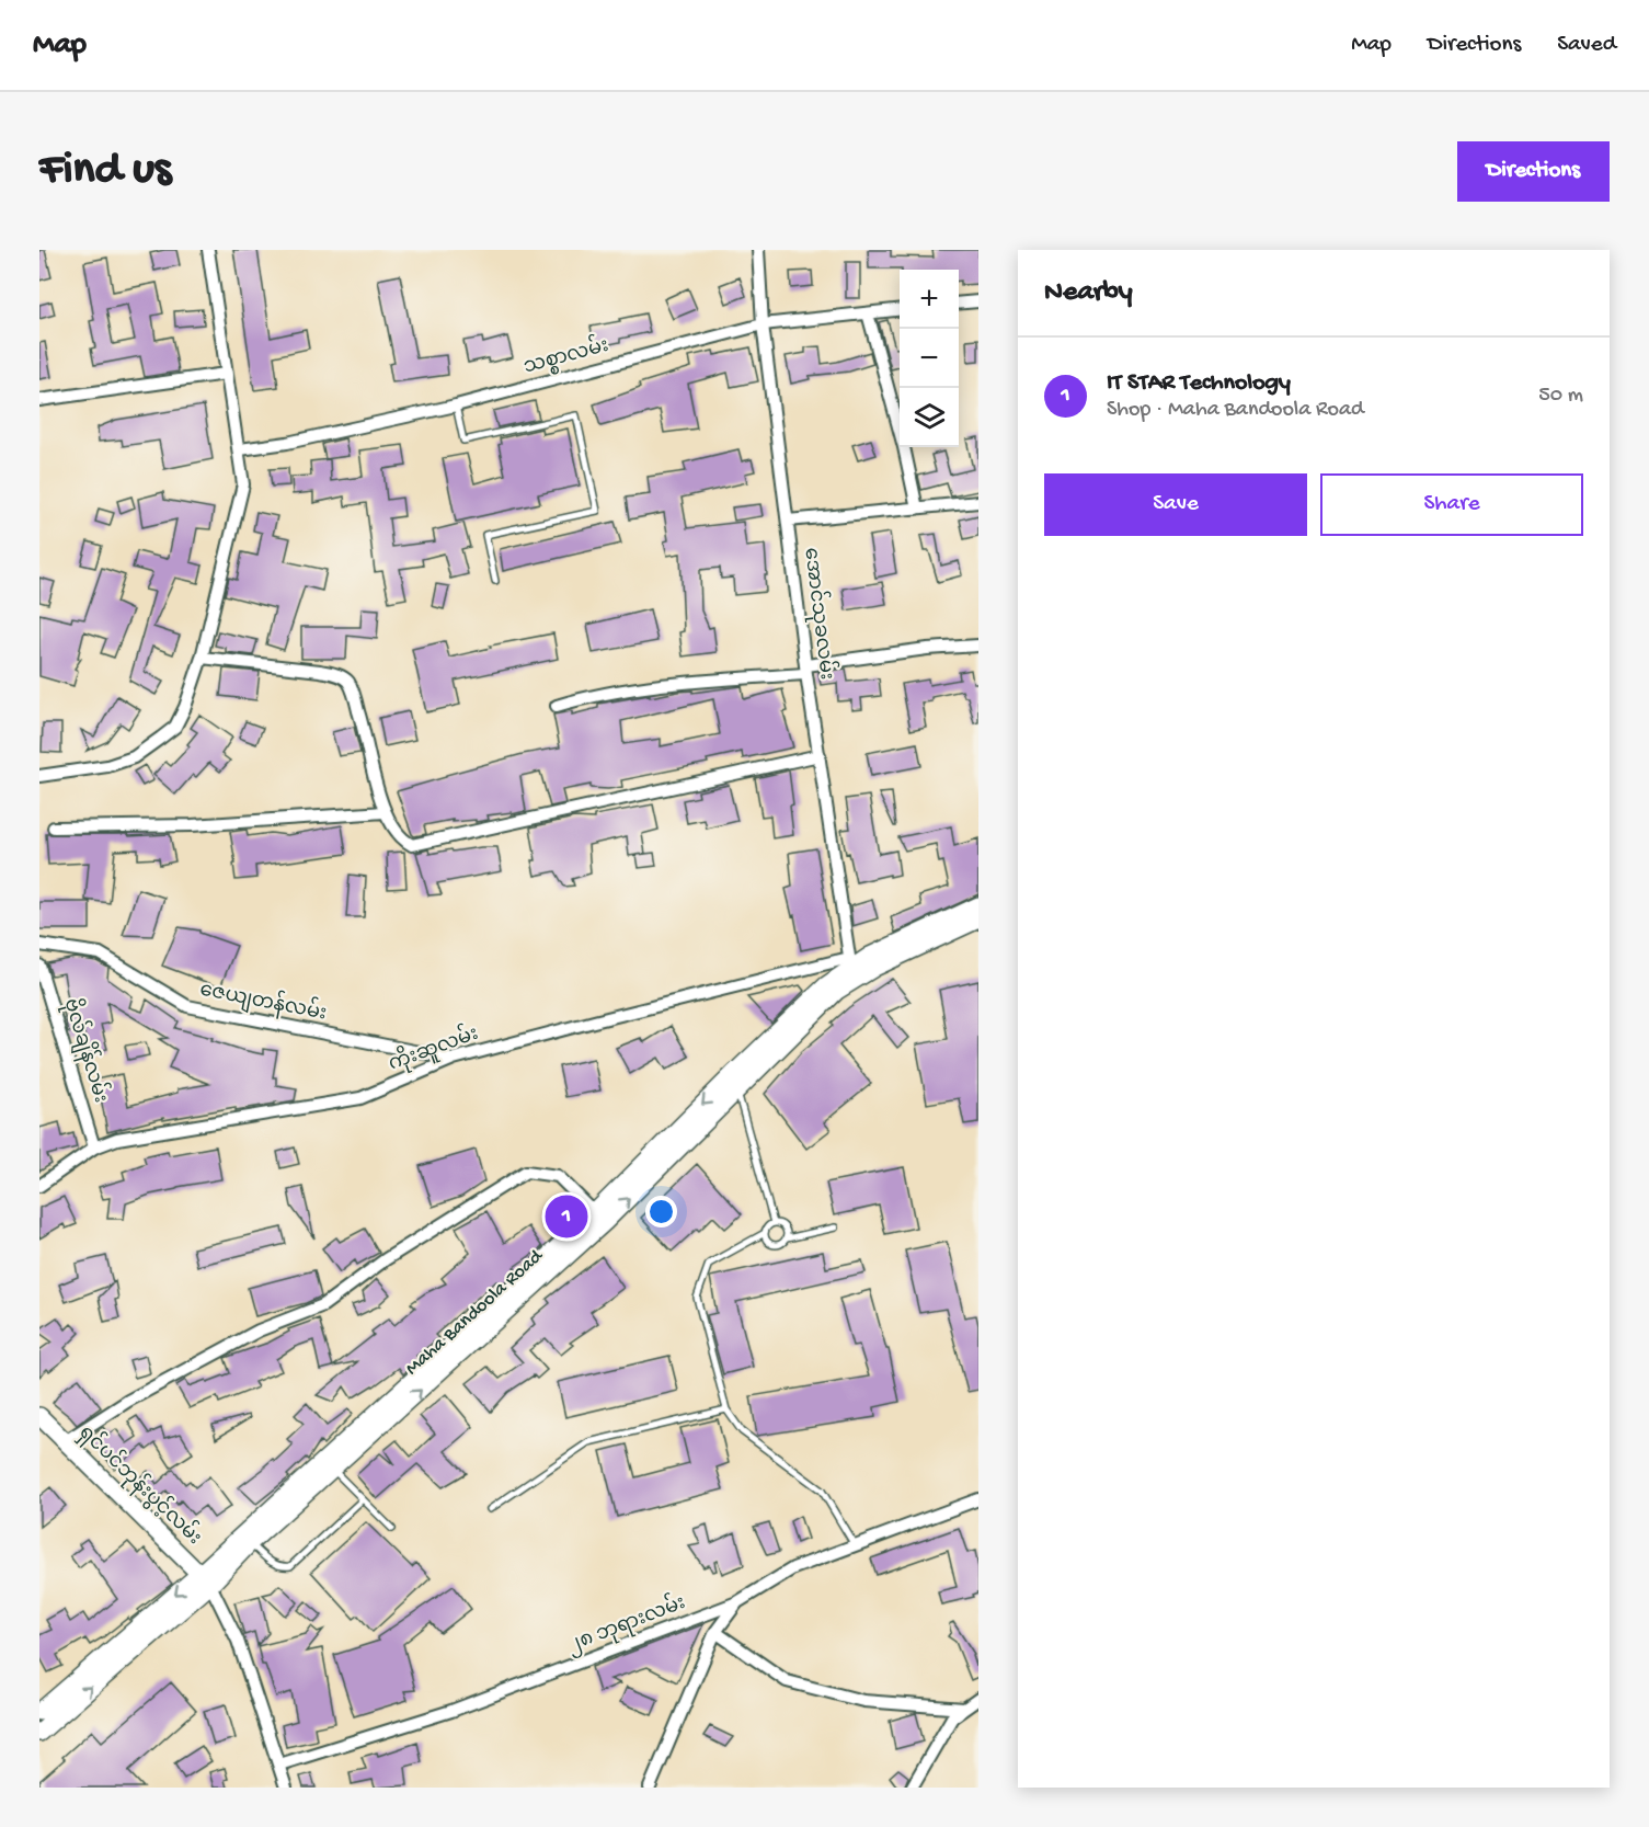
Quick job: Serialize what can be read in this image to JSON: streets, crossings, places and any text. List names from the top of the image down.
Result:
{
  "streets": {
    "main road": ["Maha Bandoola Road", "ရှင်ပင်ဘုန်းပွင့်လမ်း"],
    "street": [
      "သစ္စာလမ်း",
      "အောင်သုခလမ်း",
      "ဇေယျတန်လမ်း",
      "ကိုးဆူလမ်း",
      "ဗိုလ်ချိန်လမ်း",
      "၂၈ ဘုရားလမ်း"
    ]
  },
  "crossings": [
    ["သစ္စာလမ်း", "အောင်သုခလမ်း"],
    ["အောင်သုခလမ်း", "ကိုးဆူလမ်း"],
    ["အောင်သုခလမ်း", "Maha Bandoola Road"],
    ["ဇေယျတန်လမ်း", "ကိုးဆူလမ်း"],
    ["ကိုးဆူလမ်း", "ဗိုလ်ချိန်လမ်း"],
    ["ကိုးဆူလမ်း", "Maha Bandoola Road"],
    ["Maha Bandoola Road", "ရှင်ပင်ဘုန်းပွင့်လမ်း"]
  ],
  "page": {
    "header": "Map",
    "nav": ["Map", "Directions", "Saved"],
    "buttons": [
      "Directions",
      ["Save", "Share"]
    ],
    "title": "Find us",
    "heading": "Nearby",
    "map_buttons": ["+", "−"],
    "list": [
      {
        "mark": "1",
        "name": "IT STAR Technology",
        "note": "Shop · Maha Bandoola Road",
        "value": "50 m"
      }
    ],
    "pins": "1"
  }
}
